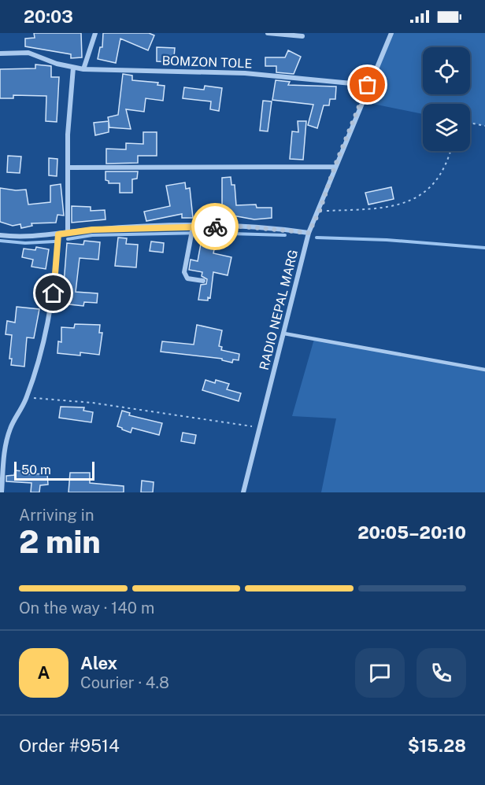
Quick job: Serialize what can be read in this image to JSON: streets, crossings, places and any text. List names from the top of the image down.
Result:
{
  "streets": {
    "street": ["BOMZON TOLE", "RADIO NEPAL MARG"]
  },
  "crossings": [
    ["BOMZON TOLE", "RADIO NEPAL MARG"]
  ],
  "scale_bar": "50 m",
  "page": {
    "status": "20:03",
    "scale": "50 m",
    "heading": ["2 min", "Arriving in", "20:05–20:10"],
    "panel": [
      "Alex",
      "Courier · 4.8",
      "Order #9514",
      "$15.28"
    ],
    "bar": "On the way · 140 m",
    "round": "A"
  }
}
